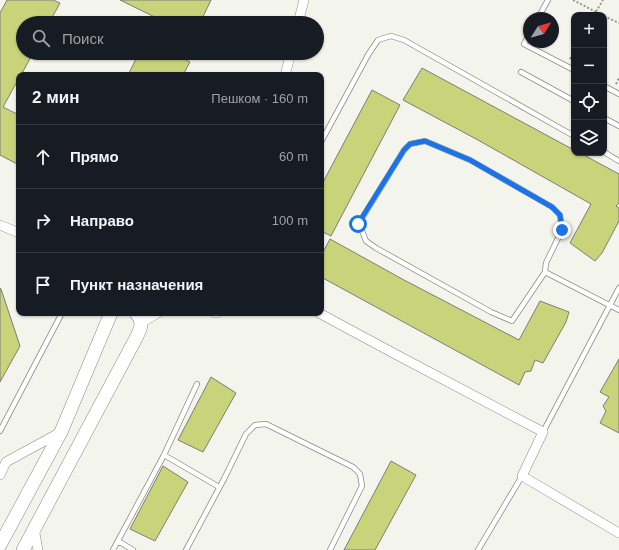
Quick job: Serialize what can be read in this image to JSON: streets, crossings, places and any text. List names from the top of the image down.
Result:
{
  "north": "top right",
  "page": {
    "map_buttons": ["+", "−"],
    "search": "Поиск",
    "heading": ["2 мин", "Пешком · 160 m"],
    "list": [
      ["Прямо", "60 m"],
      ["Направо", "100 m"],
      "Пункт назначения"
    ]
  }
}
